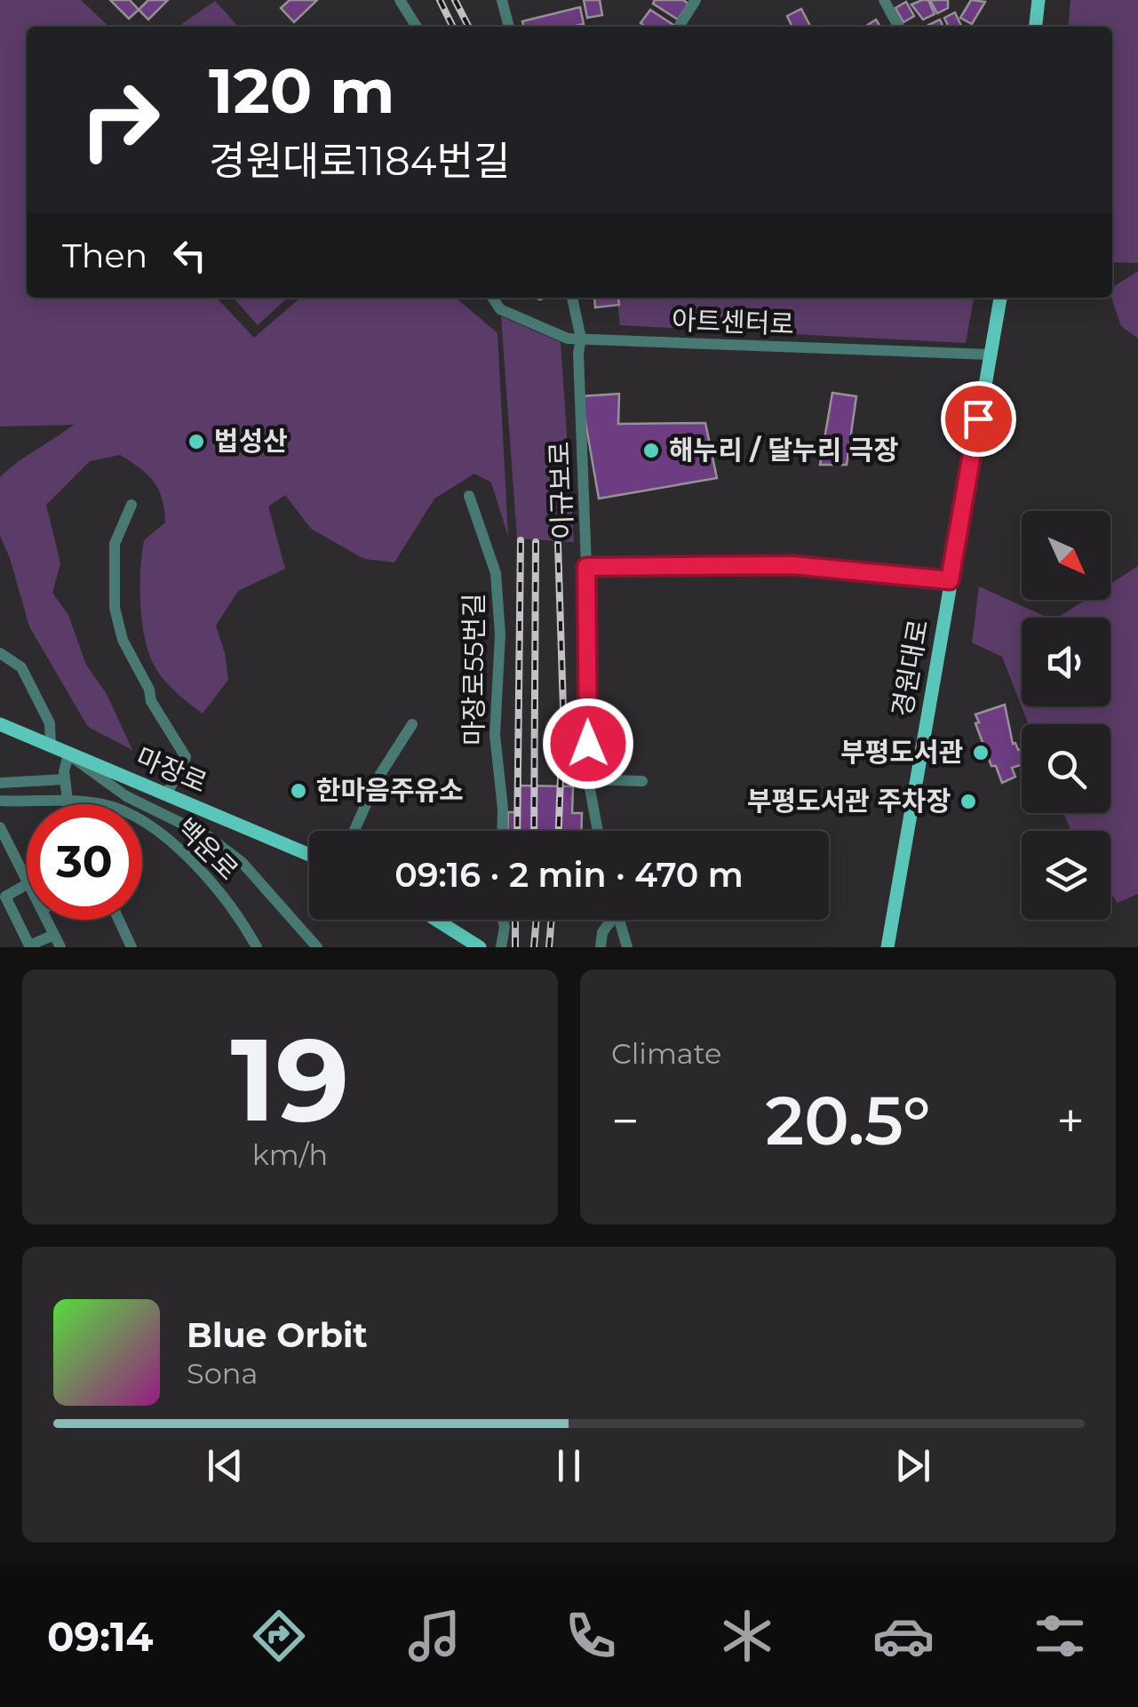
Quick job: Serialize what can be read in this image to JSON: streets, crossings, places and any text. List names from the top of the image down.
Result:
{
  "streets": {
    "main road": ["경원대로", "마장로"],
    "street": [
      "아트센터로",
      "이규보로",
      "마장로55번길",
      "백운로"
    ]
  },
  "crossings": [
    ["아트센터로", "이규보로"],
    ["아트센터로", "경원대로"]
  ],
  "places": [
    "법성산",
    "해누리 / 달누리 극장",
    "부평도서관",
    "한마음주유소",
    "부평도서관 주차장"
  ],
  "north": "bottom right",
  "page": {
    "turn": ["120 m", "경원대로1184번길"],
    "then": "Then",
    "limit": "30",
    "trip": "09:16 · 2 min · 470 m",
    "tile": [
      ["19", "km/h"],
      "Climate"
    ],
    "heat": ["−", "20.5°", "+"],
    "song": ["Blue Orbit", "Sona"],
    "tabs": "09:14"
  }
}
